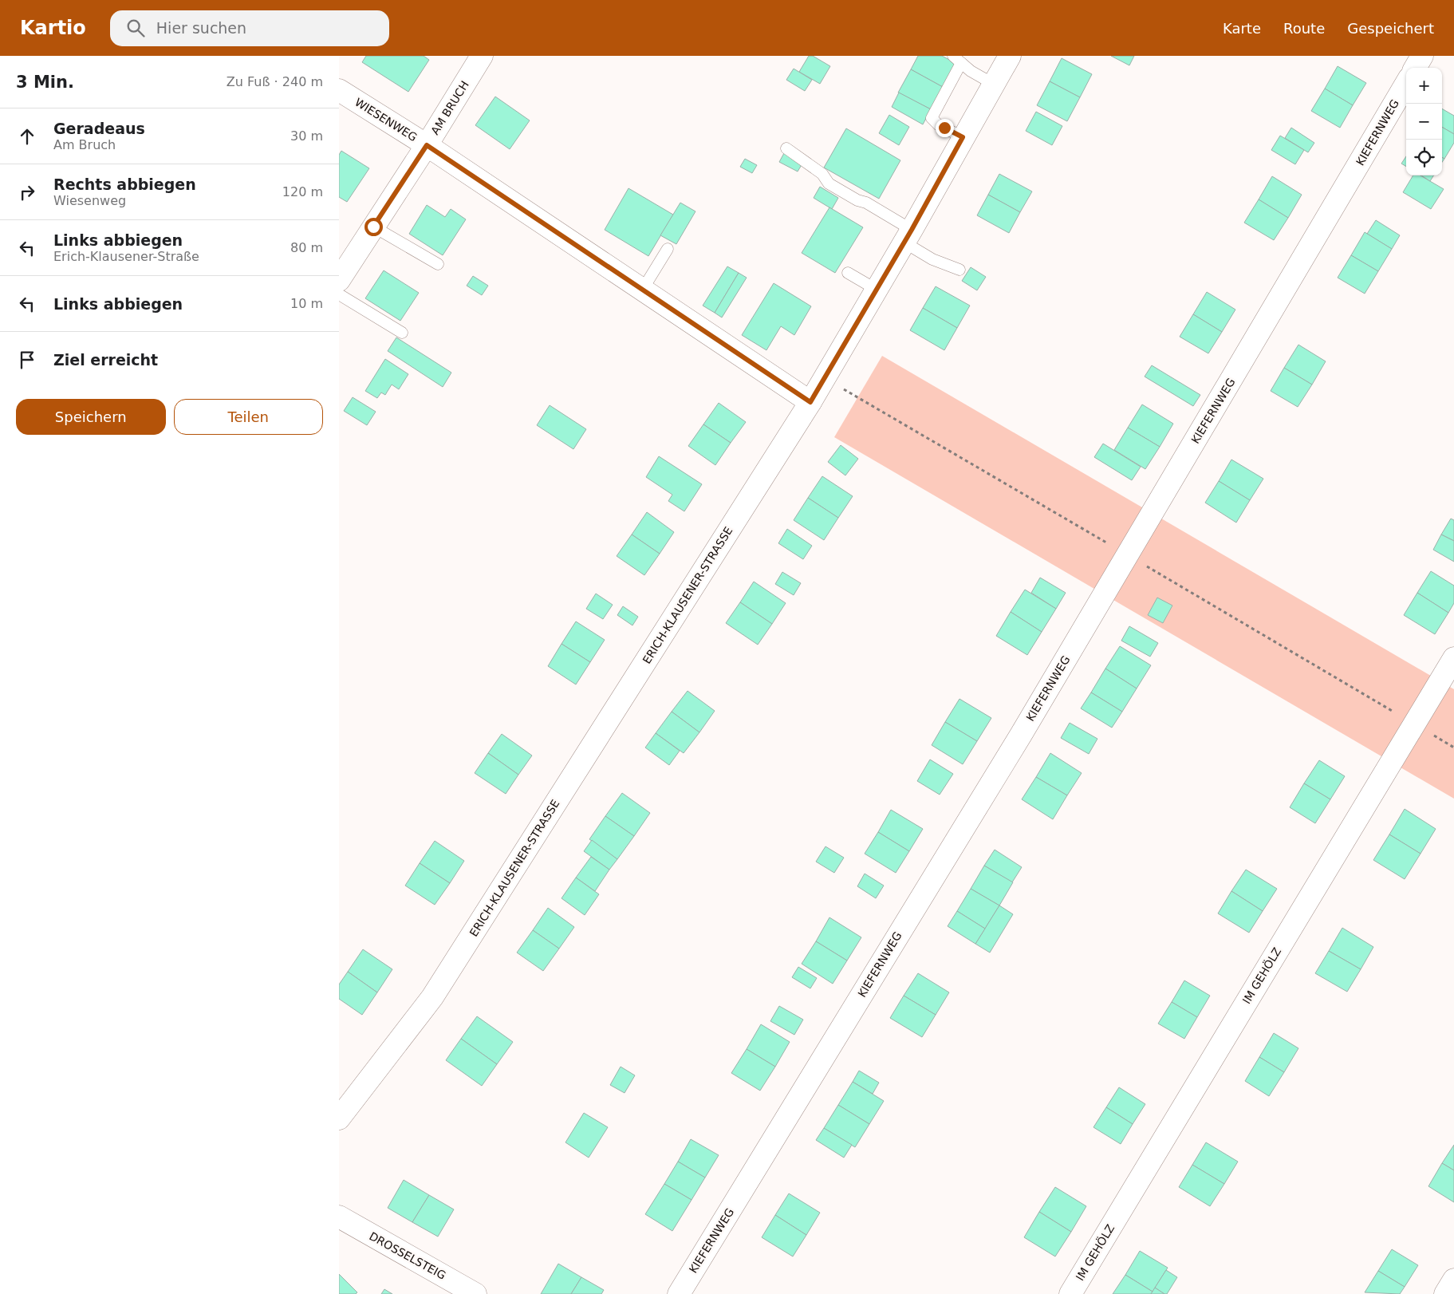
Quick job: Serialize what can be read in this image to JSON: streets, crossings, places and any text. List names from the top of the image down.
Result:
{
  "streets": {
    "street": [
      "AM BRUCH",
      "WIESENWEG",
      "KIEFERNWEG",
      "ERICH-KLAUSENER-STRASSE",
      "IM GEHÖLZ",
      "DROSSELSTEIG"
    ]
  },
  "crossings": [
    ["AM BRUCH", "WIESENWEG"],
    ["WIESENWEG", "ERICH-KLAUSENER-STRASSE"]
  ],
  "page": {
    "header": "Kartio",
    "search": "Hier suchen",
    "nav": ["Karte", "Route", "Gespeichert"],
    "heading": ["3 Min.", "Zu Fuß · 240 m"],
    "map_buttons": ["+", "−"],
    "list": [
      ["Geradeaus", "Am Bruch", "30 m"],
      ["Rechts abbiegen", "Wiesenweg", "120 m"],
      ["Links abbiegen", "Erich-Klausener-Straße", "80 m"],
      ["Links abbiegen", "10 m"],
      "Ziel erreicht"
    ],
    "buttons": ["Speichern", "Teilen"]
  }
}
